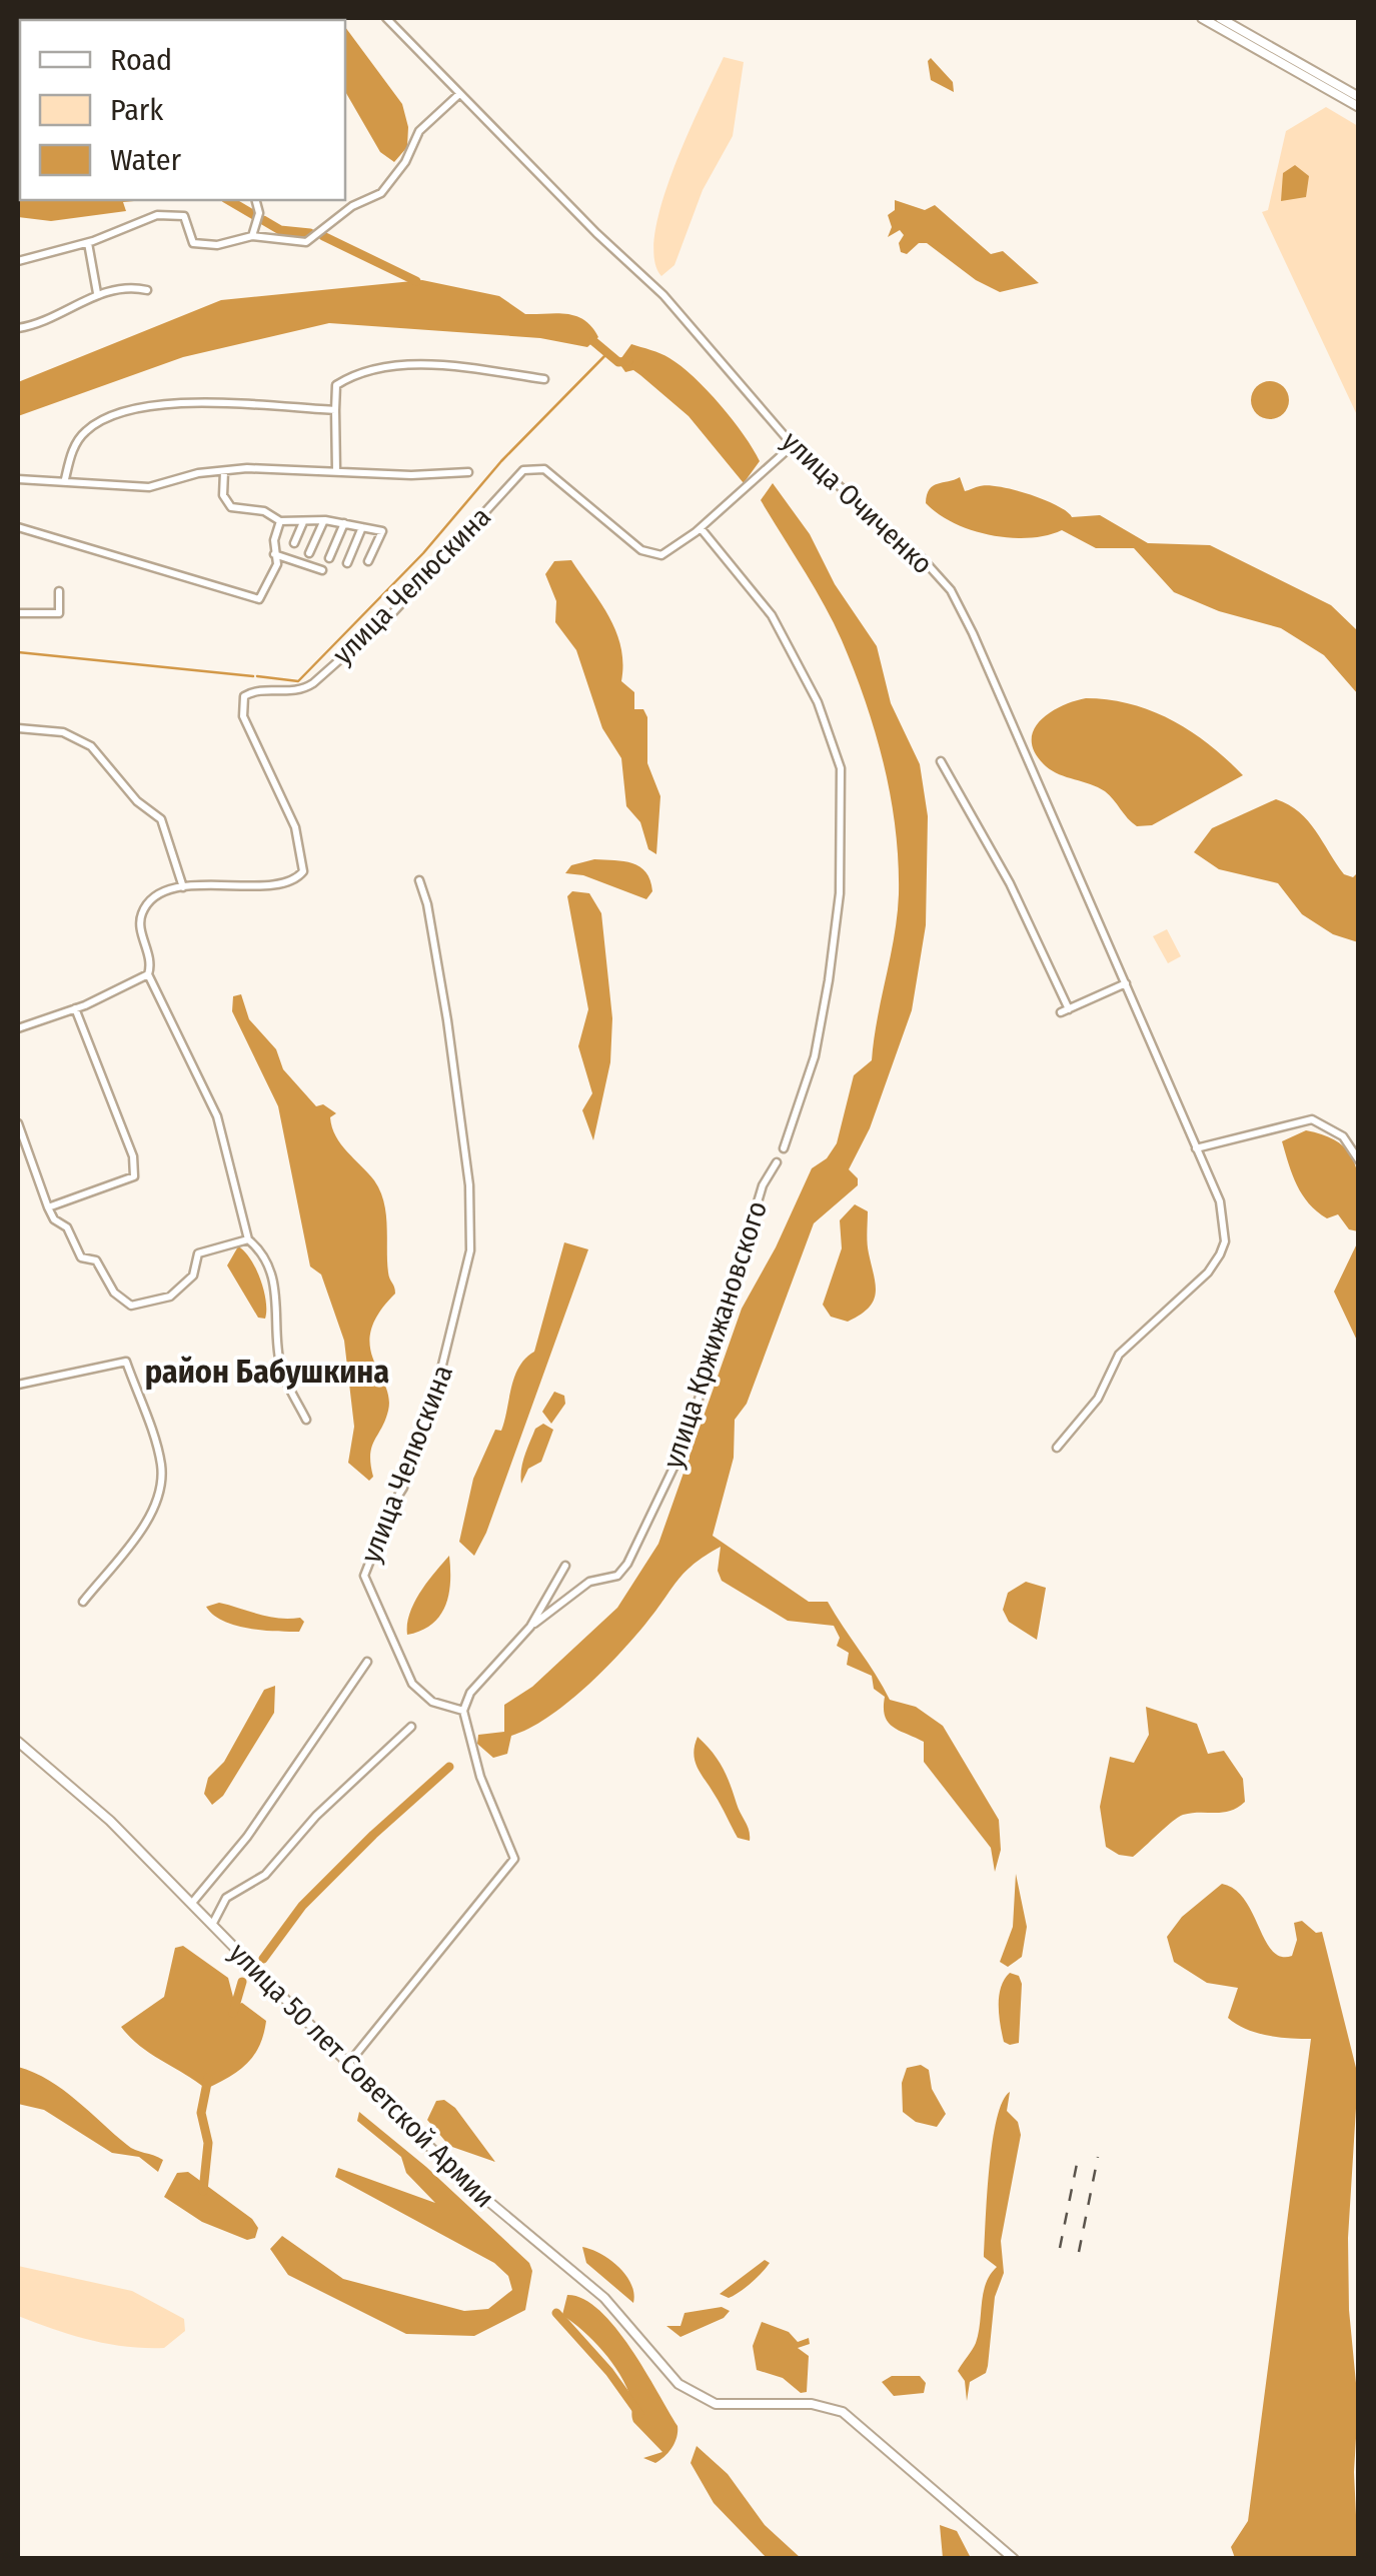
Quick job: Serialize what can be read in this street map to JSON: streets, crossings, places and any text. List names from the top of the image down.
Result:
{
  "streets": {
    "main road": ["улица 50 лет Советской Армии"],
    "street": ["улица Очиченко", "улица Челюскина", "улица Кржижановского"]
  },
  "crossings": [
    ["улица Челюскина", "улица Кржижановского"]
  ],
  "districts": ["район Бабушкина"],
  "legend": ["Road", "Park", "Water"]
}
